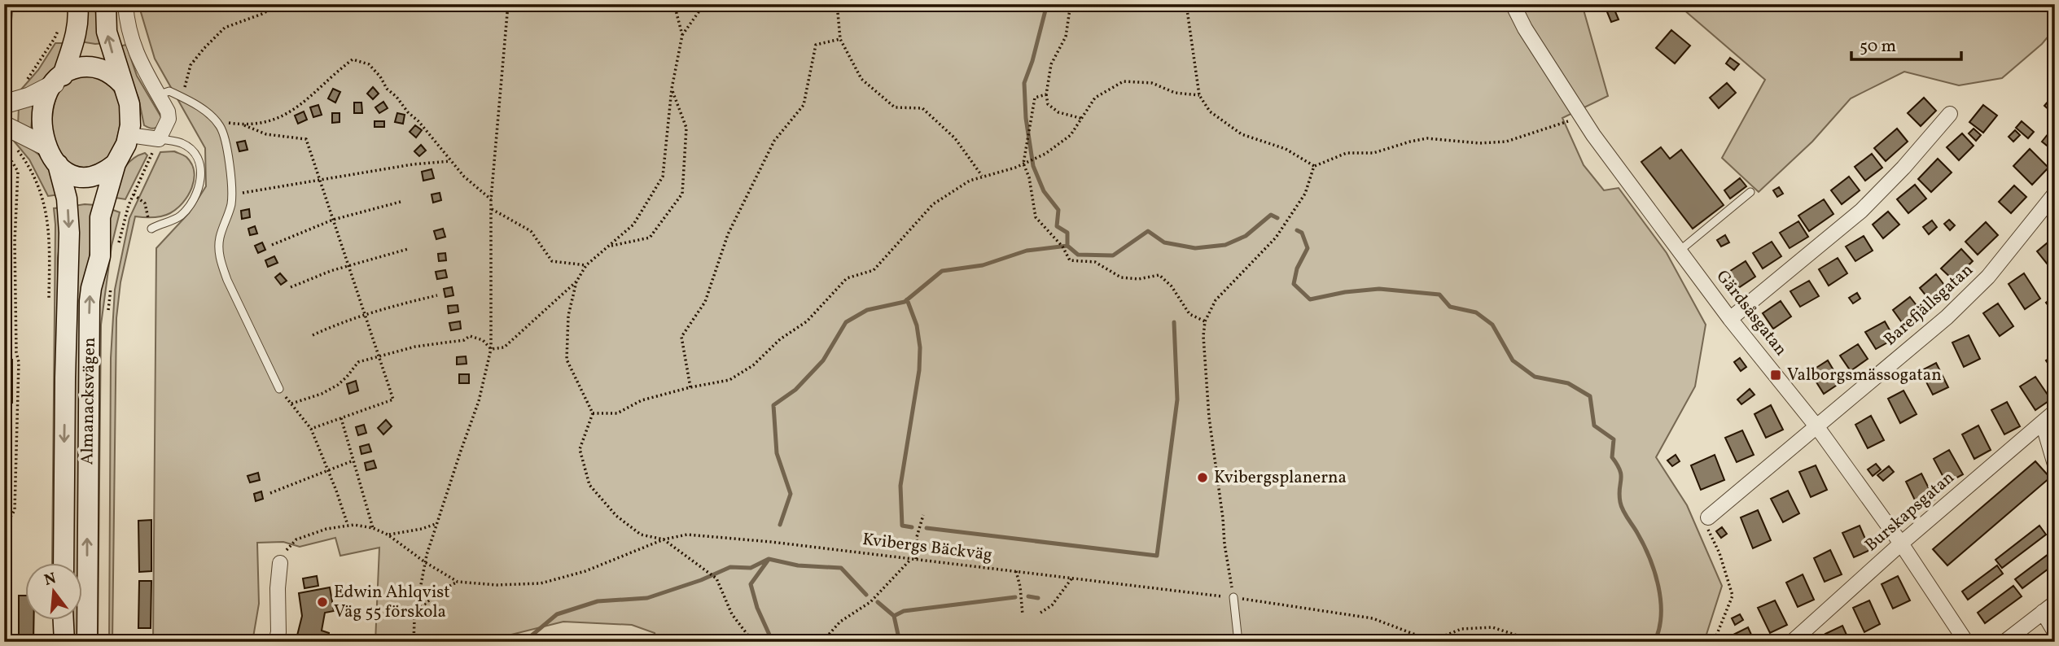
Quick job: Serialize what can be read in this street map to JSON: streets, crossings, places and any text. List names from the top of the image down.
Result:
{
  "streets": {
    "main road": ["Almanacksvägen"],
    "street": ["Barefjällsgatan", "Gärdsåsgatan", "Burskapsgatan"],
    "path": ["Kvibergs Bäckväg"]
  },
  "crossings": [
    ["Barefjällsgatan", "Gärdsåsgatan"],
    ["Gärdsåsgatan", "Burskapsgatan"]
  ],
  "places": {
    "transit": ["Valborgsmässogatan"],
    "other": ["Kvibergsplanerna", "Edwin Ahlqvist Väg 55 förskola"]
  },
  "scale_bar": "50 m",
  "north": "top"
}
